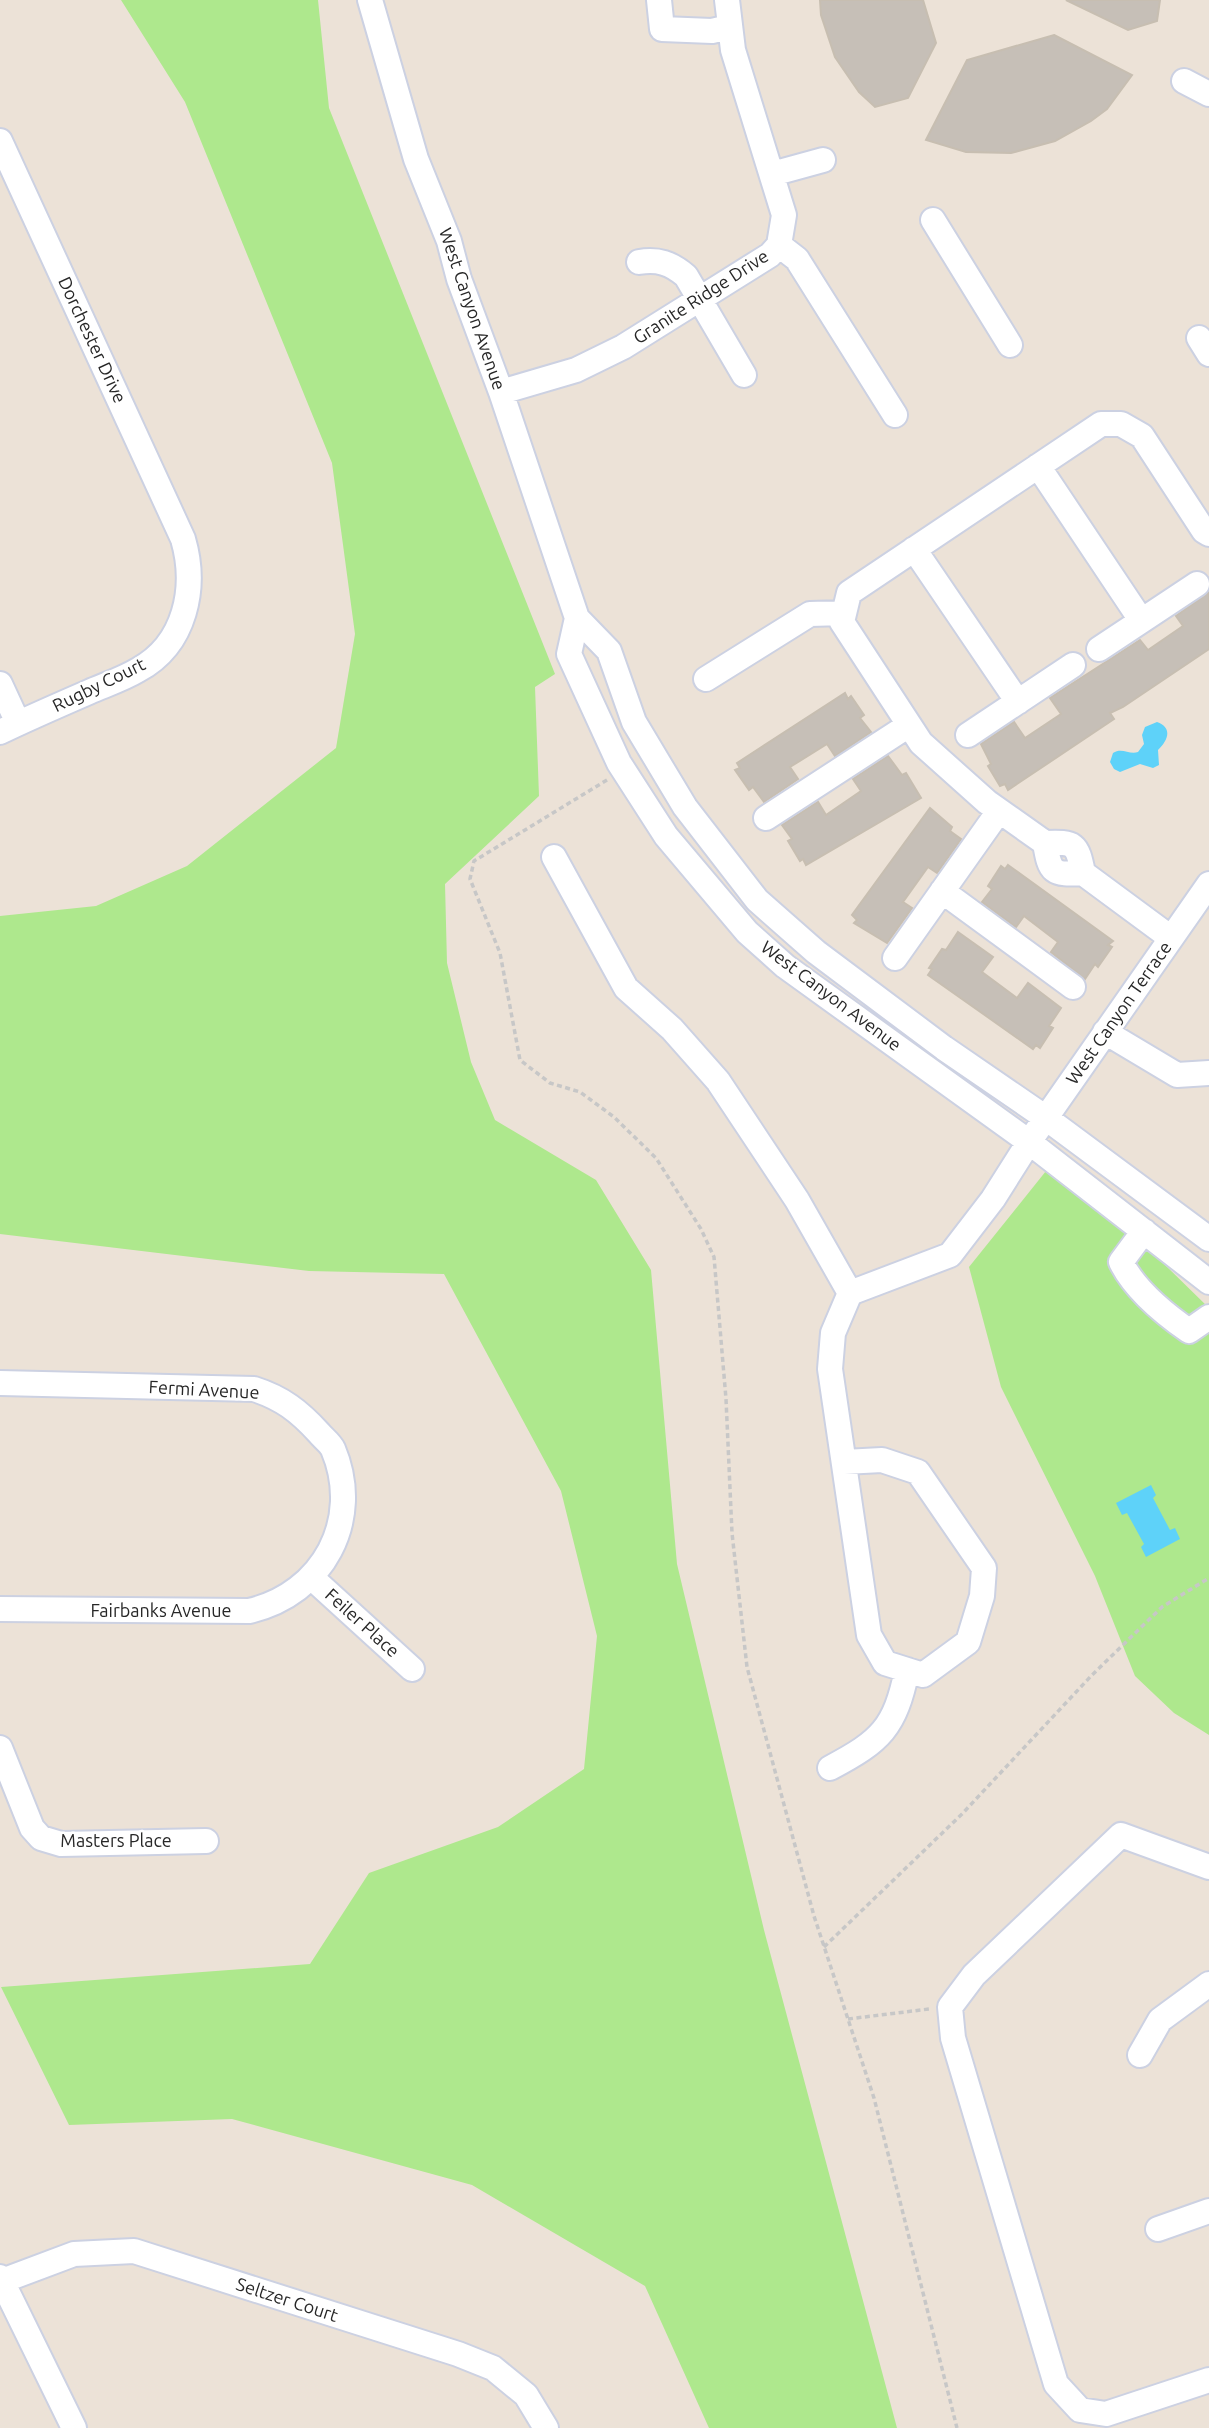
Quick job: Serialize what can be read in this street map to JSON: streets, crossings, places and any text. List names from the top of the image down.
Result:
{
  "streets": {
    "street": [
      "Granite Ridge Drive",
      "West Canyon Avenue",
      "Dorchester Drive",
      "Rugby Court",
      "West Canyon Terrace",
      "Fermi Avenue",
      "Fairbanks Avenue",
      "Feiler Place",
      "Masters Place",
      "Seltzer Court"
    ]
  },
  "crossings": [
    ["Granite Ridge Drive", "West Canyon Avenue"],
    ["West Canyon Avenue", "West Canyon Terrace"],
    ["Dorchester Drive", "Rugby Court"],
    ["Fermi Avenue", "Fairbanks Avenue"],
    ["Fermi Avenue", "Feiler Place"],
    ["Fairbanks Avenue", "Feiler Place"]
  ]
}
